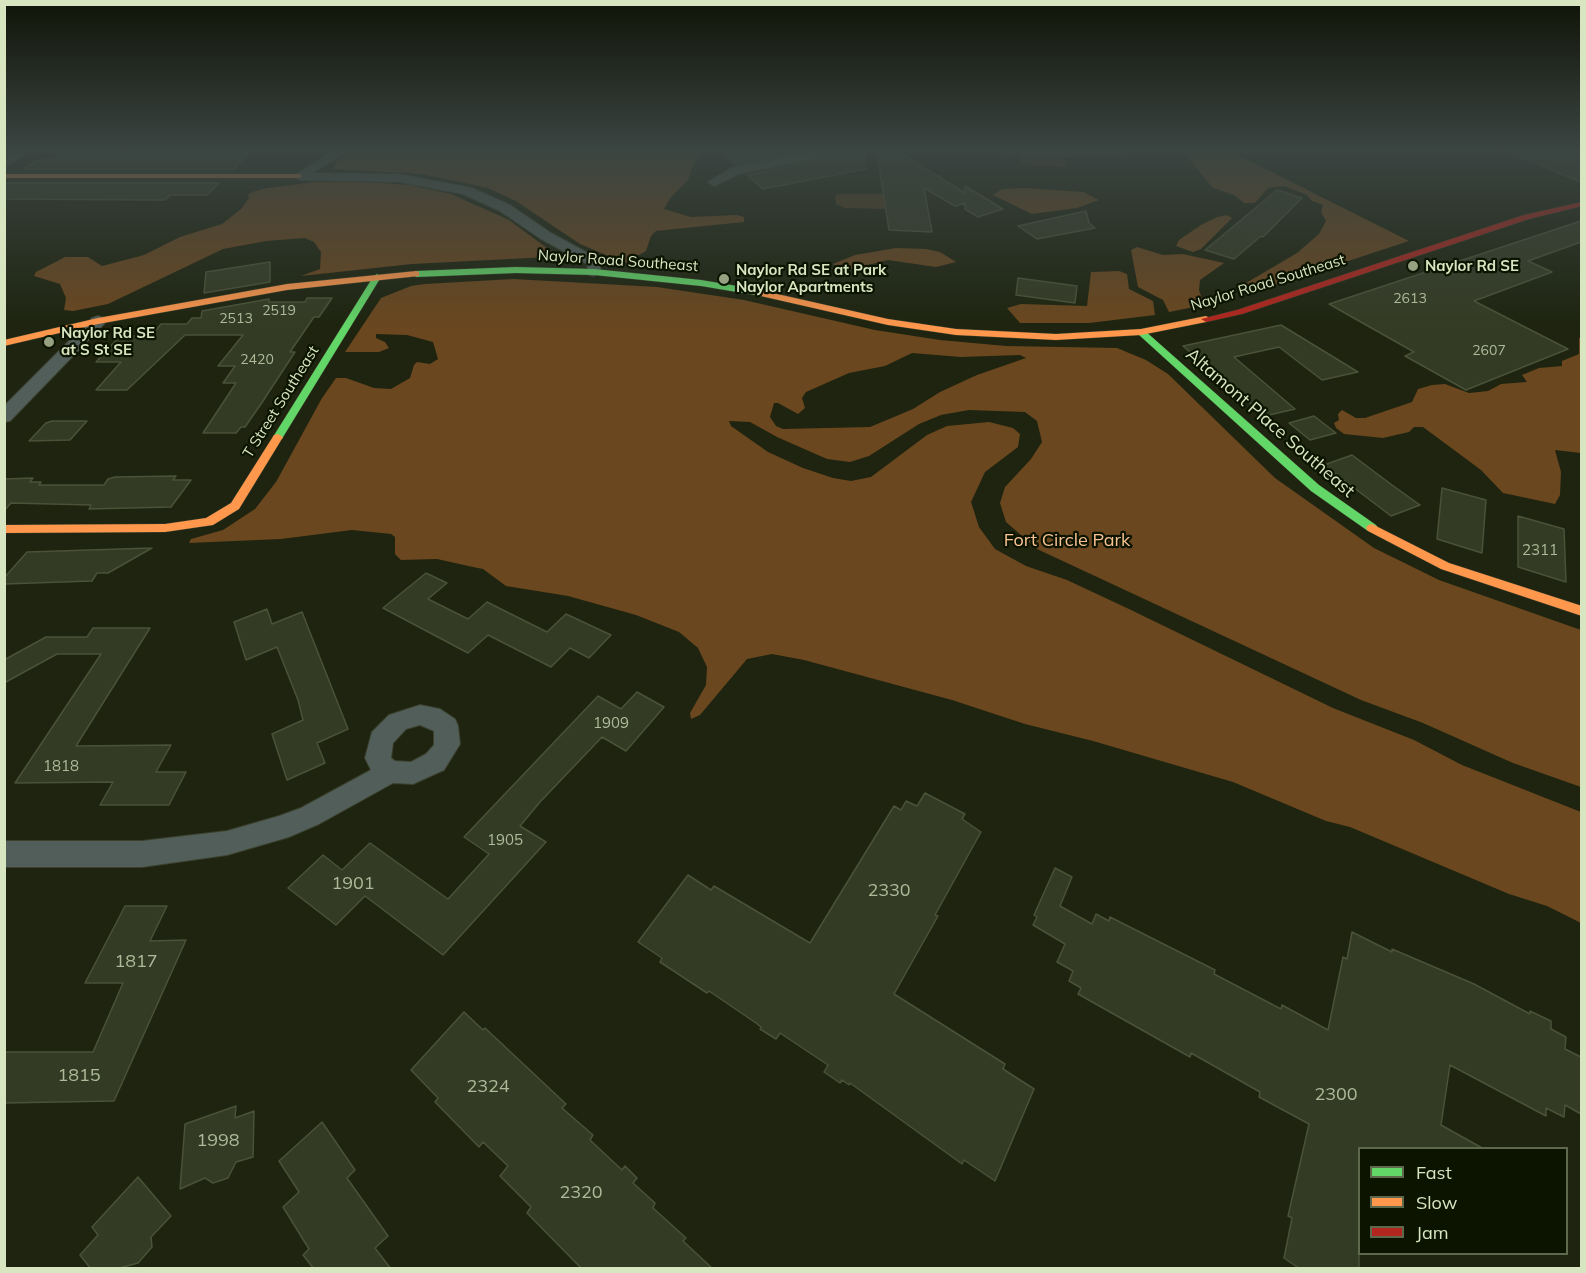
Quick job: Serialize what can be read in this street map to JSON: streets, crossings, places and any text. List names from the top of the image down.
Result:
{
  "streets": {
    "street": ["Naylor Road Southeast", "T Street Southeast", "Altamont Place Southeast"]
  },
  "crossings": [
    ["Naylor Road Southeast", "T Street Southeast"],
    ["Naylor Road Southeast", "Altamont Place Southeast"]
  ],
  "parks": ["Fort Circle Park"],
  "places": ["Naylor Rd SE", "Naylor Rd SE at Park Naylor Apartments", "Naylor Rd SE at S St SE"],
  "house_numbers": [
    "2613",
    "2519",
    "2513",
    "2607",
    "2420",
    "2311",
    "1909",
    "1818",
    "1905",
    "1901",
    "2330",
    "1817",
    "1815",
    "2324",
    "2300",
    "1998",
    "2320"
  ],
  "legend": ["Fast", "Slow", "Jam"]
}
